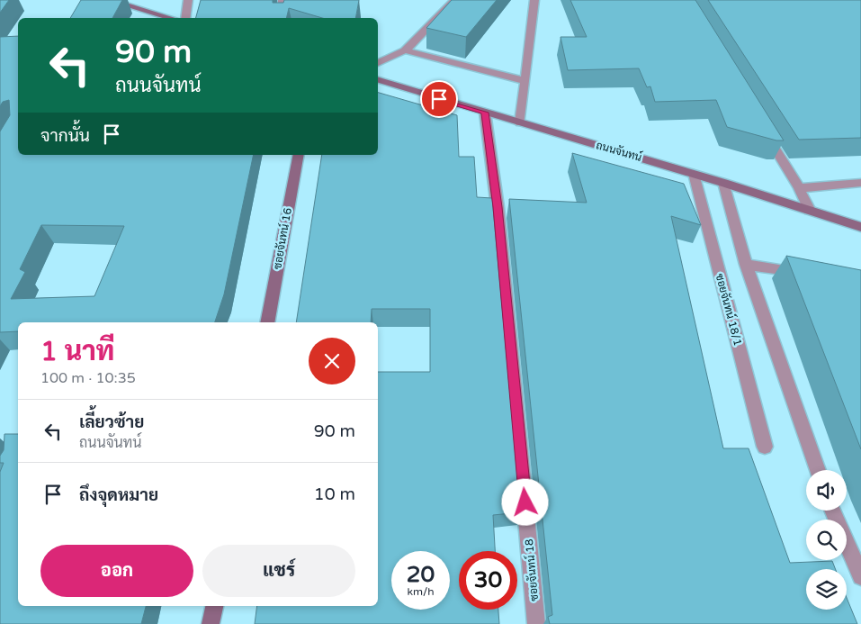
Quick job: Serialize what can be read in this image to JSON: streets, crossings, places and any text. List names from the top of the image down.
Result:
{
  "streets": {
    "main road": ["ถนนจันทน์", "ซอยจันทน์ 16"],
    "street": ["ซอยจันทน์ 18/1", "ซอยจันทน์ 18"]
  },
  "crossings": [
    ["ถนนจันทน์", "ซอยจันทน์ 18/1"],
    ["ถนนจันทน์", "ซอยจันทน์ 18"]
  ],
  "page": {
    "turn": ["90 m", "ถนนจันทน์"],
    "then": "จากนั้น",
    "heading": ["1 นาที", "100 m · 10:35"],
    "list": [
      {
        "name": "เลี้ยวซ้าย",
        "note": "ถนนจันทน์",
        "value": "90 m"
      },
      {
        "name": "ถึงจุดหมาย",
        "value": "10 m"
      }
    ],
    "buttons": ["ออก", "แชร์"],
    "speed": "20 km/h",
    "limit": "30"
  }
}
